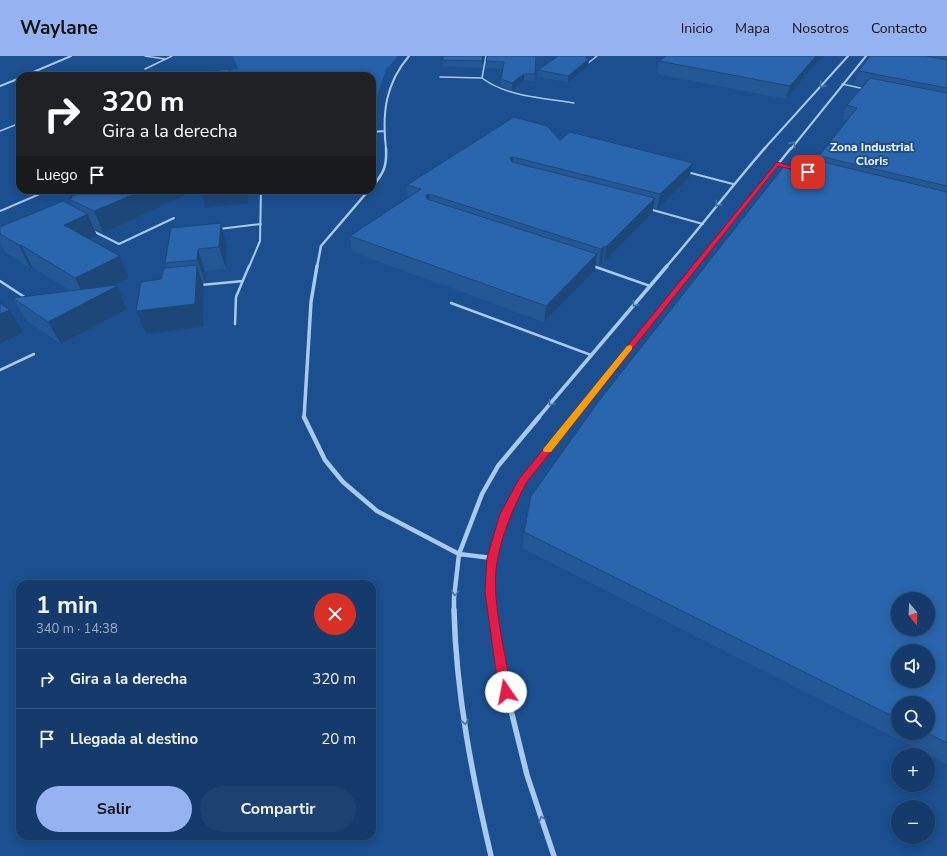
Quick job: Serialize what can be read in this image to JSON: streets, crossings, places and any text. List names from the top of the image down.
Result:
{
  "districts": ["Zona Industrial Cloris"],
  "north": "bottom",
  "page": {
    "header": "Waylane",
    "nav": [
      "Inicio",
      "Mapa",
      "Nosotros",
      "Contacto"
    ],
    "turn": ["320 m", "Gira a la derecha"],
    "then": "Luego",
    "heading": ["1 min", "340 m · 14:38"],
    "map_buttons": ["+", "−"],
    "list": [
      {
        "name": "Gira a la derecha",
        "value": "320 m"
      },
      {
        "name": "Llegada al destino",
        "value": "20 m"
      }
    ],
    "buttons": ["Salir", "Compartir"]
  }
}
